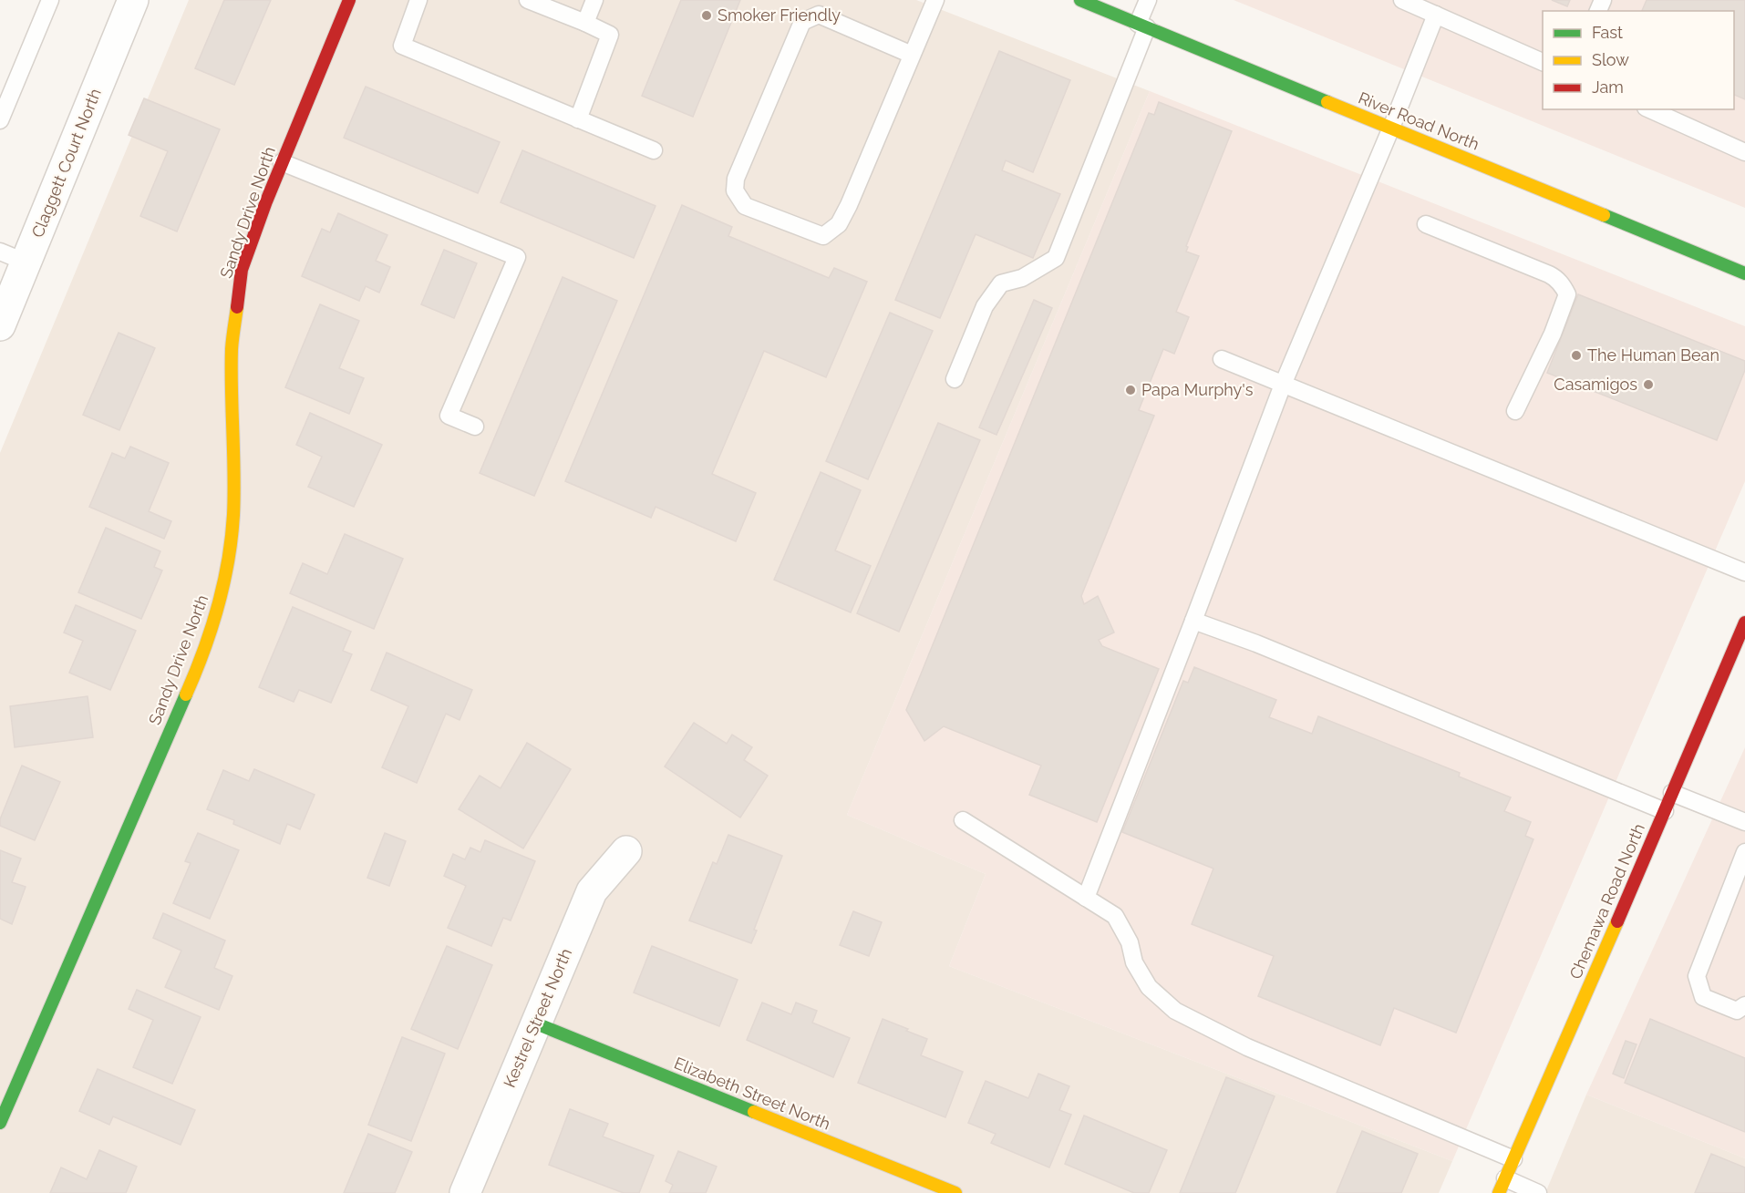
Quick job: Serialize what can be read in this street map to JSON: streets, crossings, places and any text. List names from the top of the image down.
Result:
{
  "streets": {
    "street": [
      "River Road North",
      "Claggett Court North",
      "Sandy Drive North",
      "Chemawa Road North",
      "Kestrel Street North",
      "Elizabeth Street North"
    ]
  },
  "crossings": [
    ["Kestrel Street North", "Elizabeth Street North"]
  ],
  "places": [
    "Smoker Friendly",
    "The Human Bean",
    "Casamigos",
    "Papa Murphy's"
  ],
  "legend": ["Fast", "Slow", "Jam"]
}
